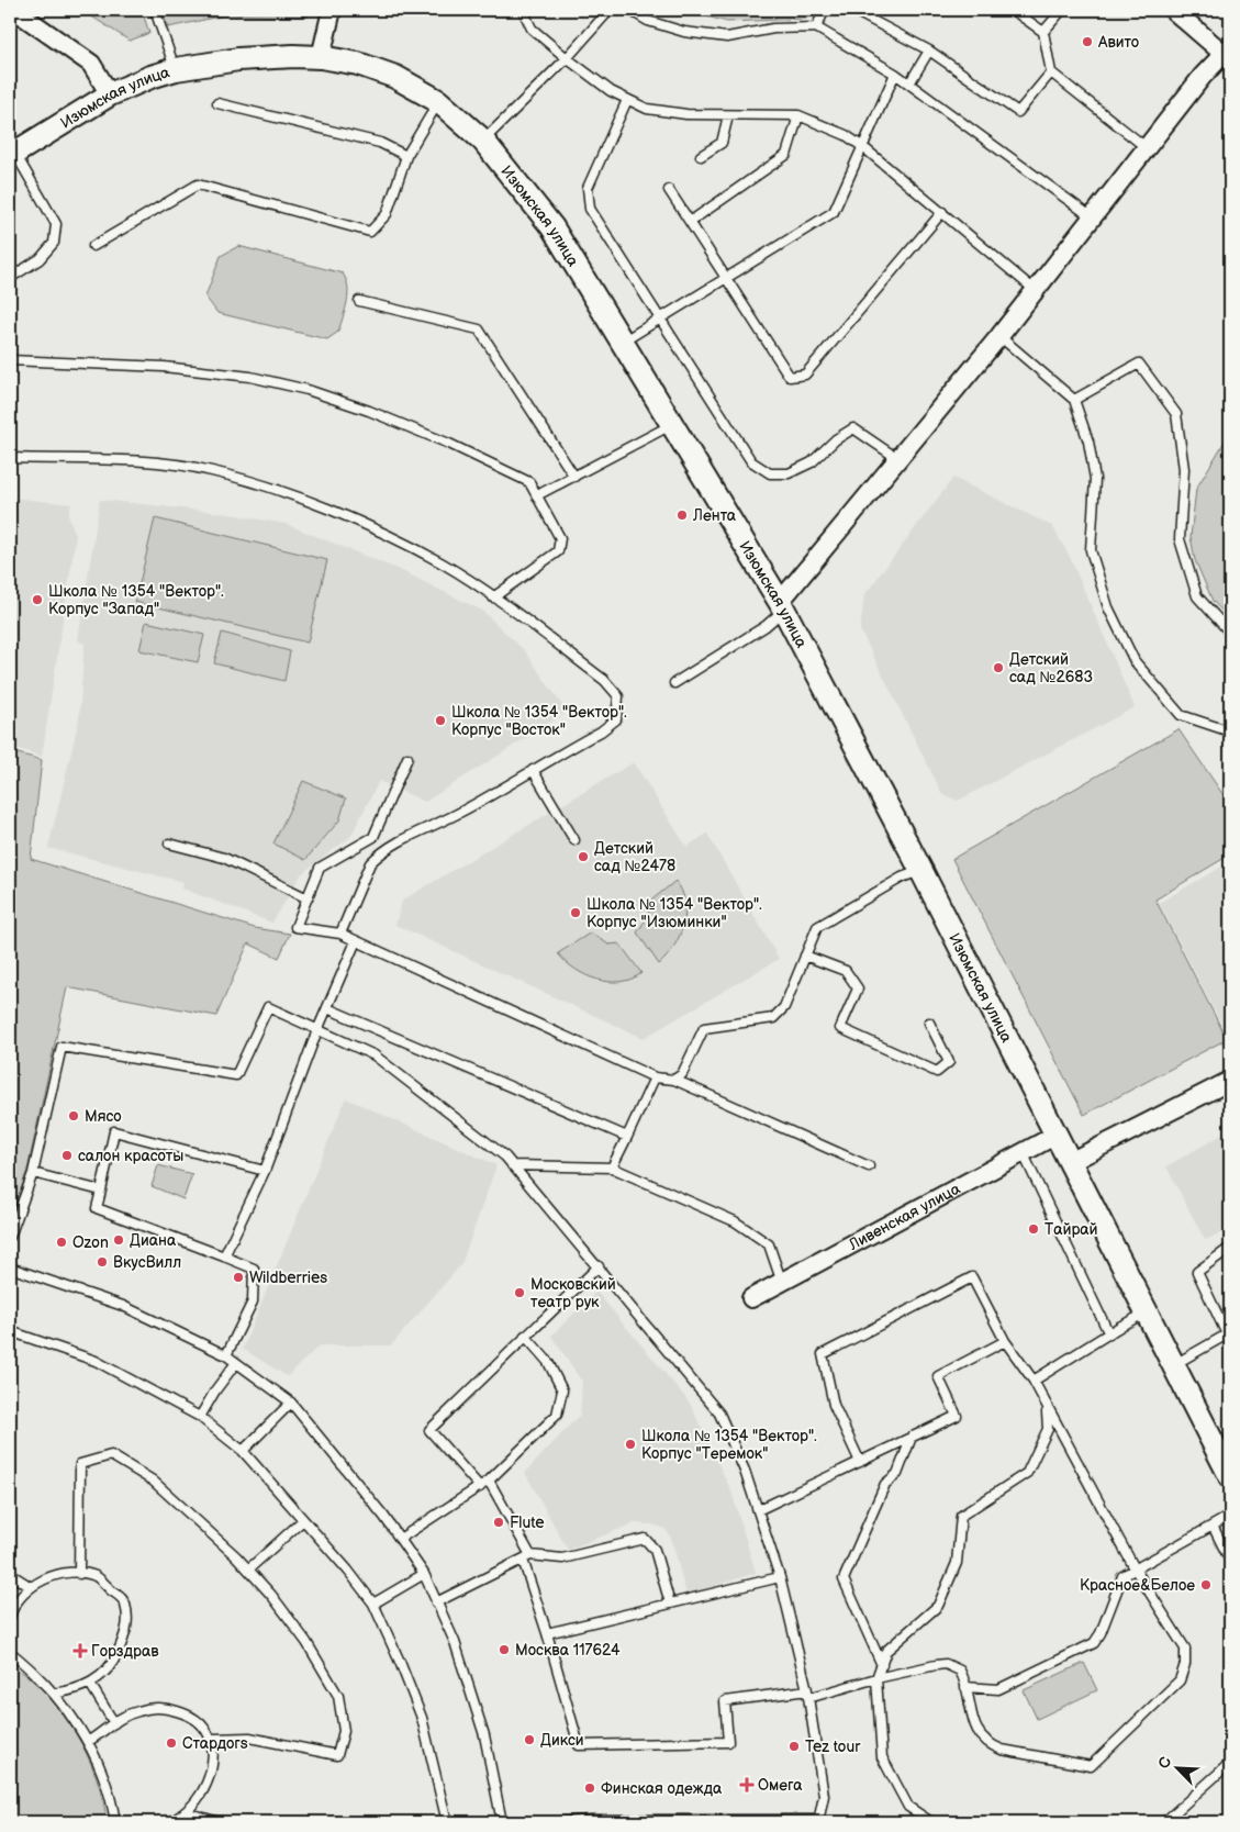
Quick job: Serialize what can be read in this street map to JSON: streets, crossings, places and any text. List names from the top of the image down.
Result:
{
  "streets": {
    "street": ["Изюмская улица", "Ливенская улица"]
  },
  "crossings": [
    ["Изюмская улица", "Ливенская улица"]
  ],
  "places": {
    "other": [
      "Авито",
      "Лента",
      "Школа № 1354 \"Вектор\". Корпус \"Запад\"",
      "Детский сад №2683",
      "Школа № 1354 \"Вектор\". Корпус \"Восток\"",
      "Детский сад №2478",
      "Школа № 1354 \"Вектор\". Корпус \"Изюминки\"",
      "Мясо",
      "салон красоты",
      "Тайрай",
      "Диана",
      "Ozon",
      "ВкусВилл",
      "Wildberries",
      "Московский театр рук",
      "Школа № 1354 \"Вектор\". Корпус \"Теремок\"",
      "Flute",
      "Красное&Белое",
      "Москва 117624",
      "Дикси",
      "Стардогs",
      "Tez tour",
      "Финская одежда"
    ],
    "health": ["Горздрав", "Омега"]
  },
  "north": "top left"
}
